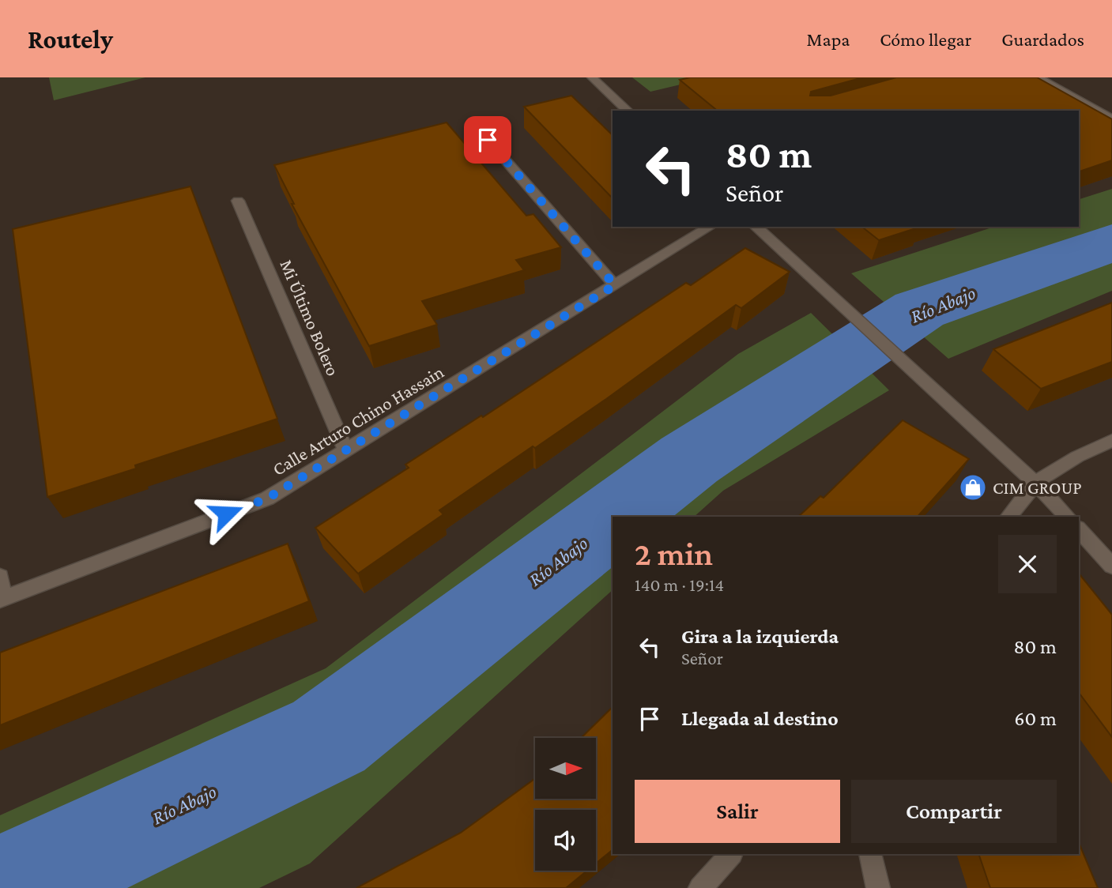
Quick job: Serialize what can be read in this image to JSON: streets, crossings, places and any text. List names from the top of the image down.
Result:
{
  "streets": {
    "street": ["Mi Último Bolero", "Calle Arturo Chino Hassain"]
  },
  "crossings": [
    ["Mi Último Bolero", "Calle Arturo Chino Hassain"]
  ],
  "water": ["Río Abajo"],
  "places": {
    "shop": ["CIM GROUP"]
  },
  "north": "right",
  "page": {
    "header": "Routely",
    "nav": ["Mapa", "Cómo llegar", "Guardados"],
    "turn": ["80 m", "Señor"],
    "heading": ["2 min", "140 m · 19:14"],
    "list": [
      {
        "name": "Gira a la izquierda",
        "note": "Señor",
        "value": "80 m"
      },
      {
        "name": "Llegada al destino",
        "value": "60 m"
      }
    ],
    "buttons": ["Salir", "Compartir"]
  }
}
